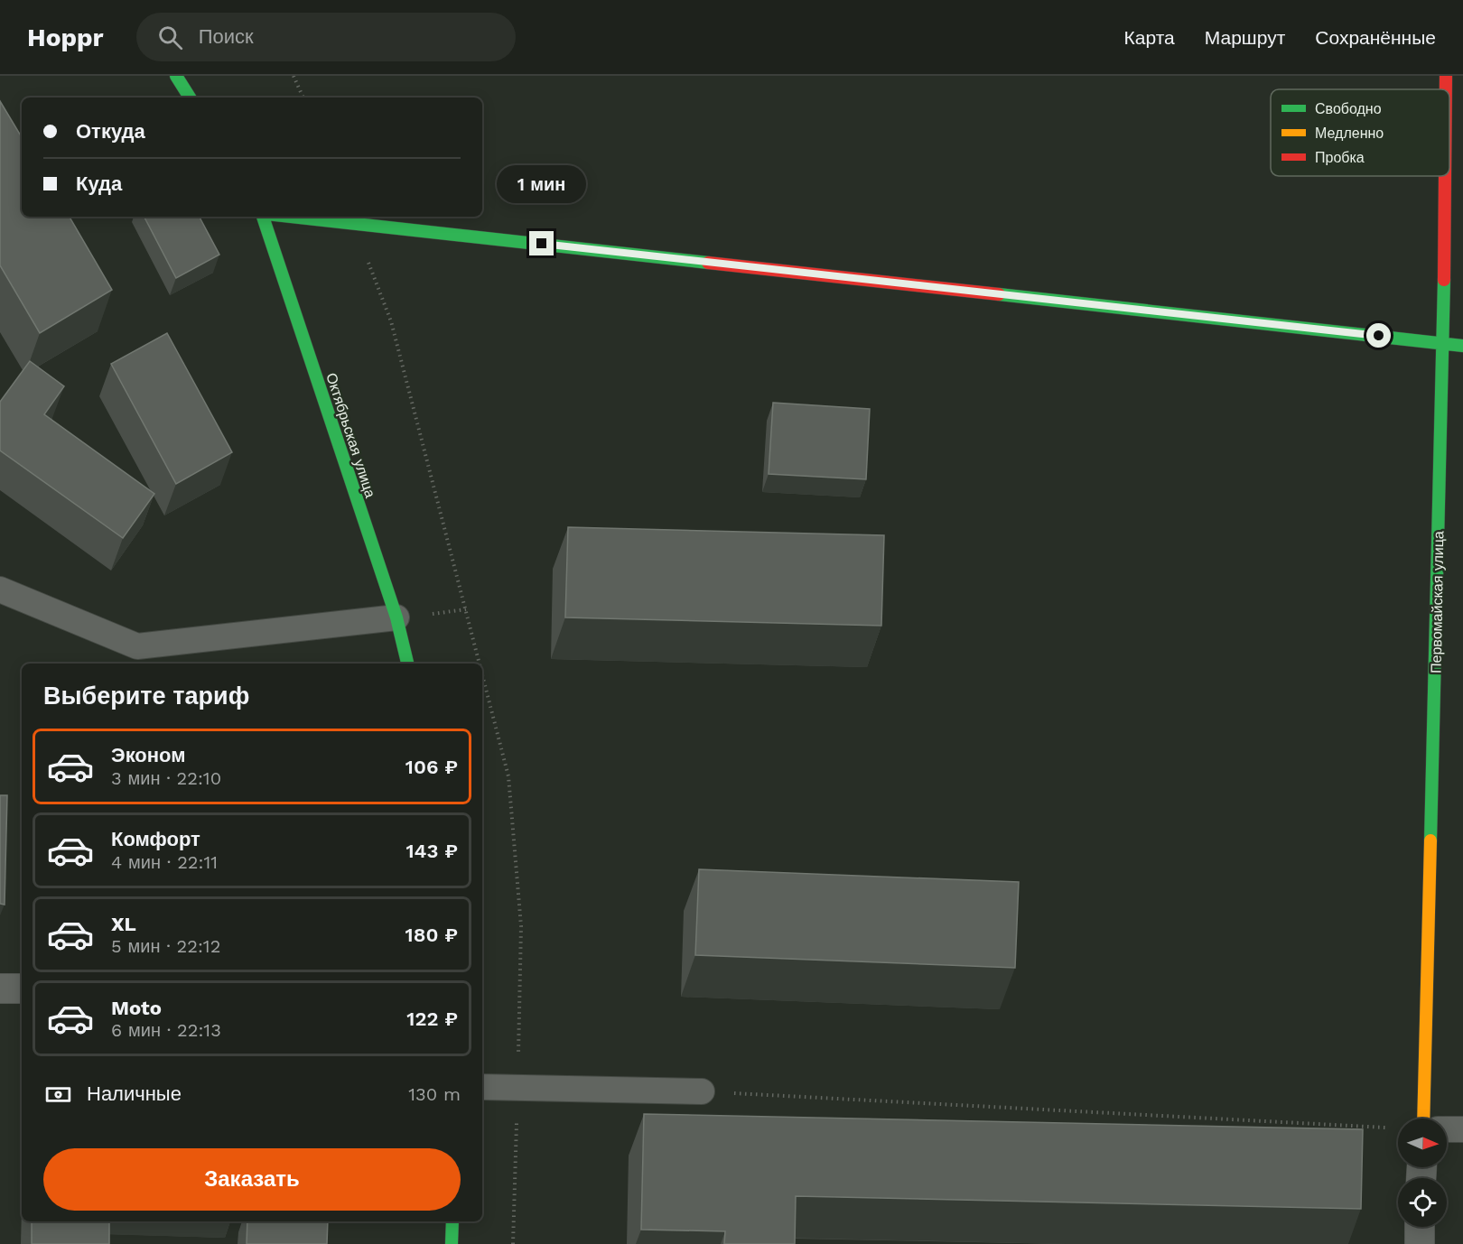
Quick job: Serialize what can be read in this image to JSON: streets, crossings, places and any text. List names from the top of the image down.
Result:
{
  "streets": {
    "street": ["Октябрьская улица", "Первомайская улица"]
  },
  "legend": ["Свободно", "Медленно", "Пробка"],
  "north": "right",
  "page": {
    "header": "Hoppr",
    "search": "Поиск",
    "nav": ["Карта", "Маршрут", "Сохранённые"],
    "banner": ["Откуда", "Куда"],
    "bubble": "1 мин",
    "heading": "Выберите тариф",
    "list": [
      {
        "name": "Эконом",
        "note": "3 мин · 22:10",
        "value": "106 ₽"
      },
      {
        "name": "Комфорт",
        "note": "4 мин · 22:11",
        "value": "143 ₽"
      },
      {
        "name": "XL",
        "note": "5 мин · 22:12",
        "value": "180 ₽"
      },
      {
        "name": "Moto",
        "note": "6 мин · 22:13",
        "value": "122 ₽"
      }
    ],
    "pay": ["Наличные", "130 m"],
    "buttons": "Заказать"
  }
}
